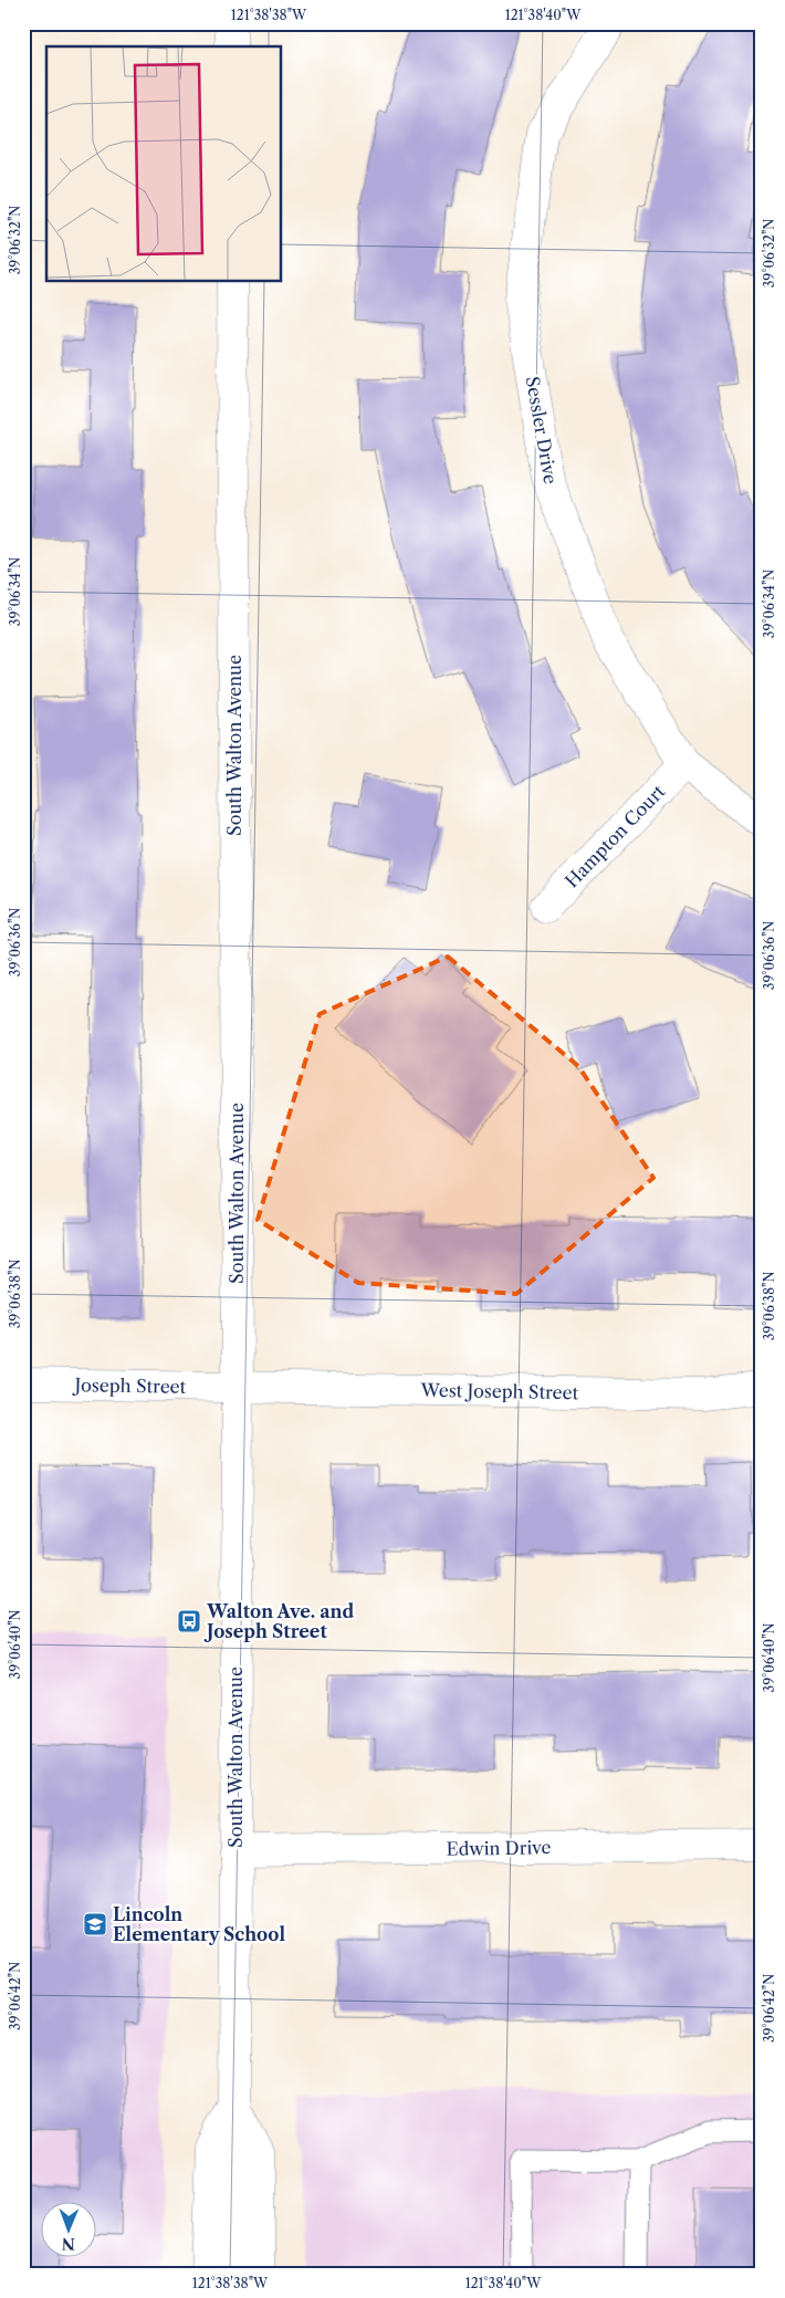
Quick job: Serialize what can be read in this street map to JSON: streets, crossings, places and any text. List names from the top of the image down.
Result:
{
  "streets": {
    "street": [
      "Sessler Drive",
      "South Walton Avenue",
      "Hampton Court",
      "Joseph Street",
      "West Joseph Street",
      "Edwin Drive"
    ]
  },
  "crossings": [
    ["Sessler Drive", "Hampton Court"],
    ["South Walton Avenue", "Joseph Street"],
    ["South Walton Avenue", "West Joseph Street"],
    ["South Walton Avenue", "Edwin Drive"],
    ["Joseph Street", "West Joseph Street"]
  ],
  "places": {
    "bus stop": ["Walton Ave. and Joseph Street"],
    "school or university": ["Lincoln Elementary School"]
  },
  "north": "bottom",
  "coordinates": [
    "121°38'38\"W",
    "121°38'40\"W",
    "39°06'32\"N",
    "39°06'34\"N",
    "39°06'36\"N",
    "39°06'38\"N",
    "39°06'40\"N",
    "39°06'42\"N"
  ]
}
